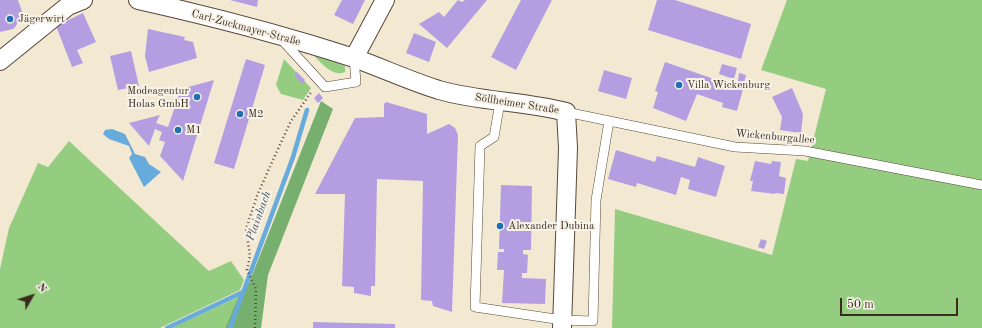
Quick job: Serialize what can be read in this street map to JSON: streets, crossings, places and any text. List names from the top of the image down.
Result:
{
  "streets": {
    "street": ["Carl-Zuckmayer-Straße", "Söllheimer Straße"],
    "lane": ["Wickenburgallee"]
  },
  "crossings": [
    ["Carl-Zuckmayer-Straße", "Söllheimer Straße"],
    ["Söllheimer Straße", "Wickenburgallee"]
  ],
  "water": ["Plainbach"],
  "places": [
    "Jägerwirt",
    "Villa Wickenburg",
    "Modeagentur Holas GmbH",
    "M2",
    "M1",
    "Alexander Dubina"
  ],
  "scale_bar": "50 m",
  "north": "top right"
}
